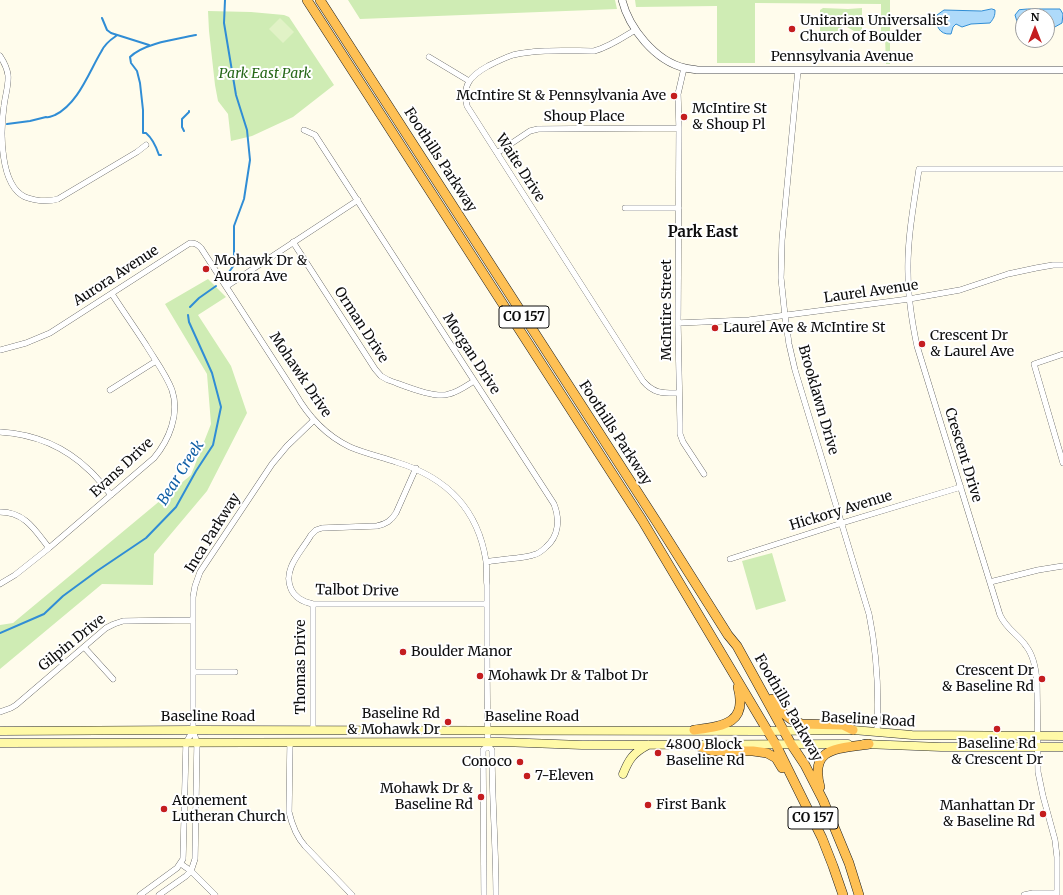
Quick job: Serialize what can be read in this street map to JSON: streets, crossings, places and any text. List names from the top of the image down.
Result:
{
  "streets": {
    "highway": ["Foothills Parkway", "CO 157"],
    "main road": ["Baseline Road"],
    "street": [
      "Pennsylvania Avenue",
      "Shoup Place",
      "Waite Drive",
      "Aurora Avenue",
      "Laurel Avenue",
      "McIntire Street",
      "Orman Drive",
      "Morgan Drive",
      "Mohawk Drive",
      "Brooklawn Drive",
      "Crescent Drive",
      "Evans Drive",
      "Hickory Avenue",
      "Inca Parkway",
      "Talbot Drive",
      "Gilpin Drive",
      "Thomas Drive"
    ]
  },
  "crossings": [
    ["Pennsylvania Avenue", "McIntire Street"],
    ["Pennsylvania Avenue", "Brooklawn Drive"],
    ["Shoup Place", "Waite Drive"],
    ["Shoup Place", "McIntire Street"],
    ["Foothills Parkway", "Baseline Road"],
    ["Waite Drive", "McIntire Street"],
    ["Aurora Avenue", "Mohawk Drive"],
    ["Aurora Avenue", "Evans Drive"],
    ["Laurel Avenue", "McIntire Street"],
    ["Laurel Avenue", "Brooklawn Drive"],
    ["Laurel Avenue", "Crescent Drive"],
    ["Orman Drive", "Morgan Drive"],
    ["Morgan Drive", "Mohawk Drive"],
    ["Mohawk Drive", "Inca Parkway"],
    ["Mohawk Drive", "Talbot Drive"],
    ["Mohawk Drive", "Baseline Road"],
    ["Brooklawn Drive", "Hickory Avenue"],
    ["Brooklawn Drive", "Baseline Road"],
    ["Crescent Drive", "Hickory Avenue"],
    ["Crescent Drive", "Baseline Road"],
    ["Inca Parkway", "Gilpin Drive"],
    ["Inca Parkway", "Baseline Road"],
    ["Talbot Drive", "Thomas Drive"],
    ["Thomas Drive", "Baseline Road"]
  ],
  "districts": ["Park East"],
  "water": ["Bear Creek"],
  "parks": ["Park East Park"],
  "places": [
    "Unitarian Universalist Church of Boulder",
    "McIntire St & Pennsylvania Ave",
    "McIntire St & Shoup Pl",
    "Mohawk Dr & Aurora Ave",
    "Laurel Ave & McIntire St",
    "Crescent Dr & Laurel Ave",
    "Boulder Manor",
    "Mohawk Dr & Talbot Dr",
    "Crescent Dr & Baseline Rd",
    "Baseline Rd & Mohawk Dr",
    "Baseline Rd & Crescent Dr",
    "4800 Block Baseline Rd",
    "Conoco",
    "7-Eleven",
    "Mohawk Dr & Baseline Rd",
    "First Bank",
    "Atonement Lutheran Church",
    "Manhattan Dr & Baseline Rd"
  ],
  "north": "top"
}
